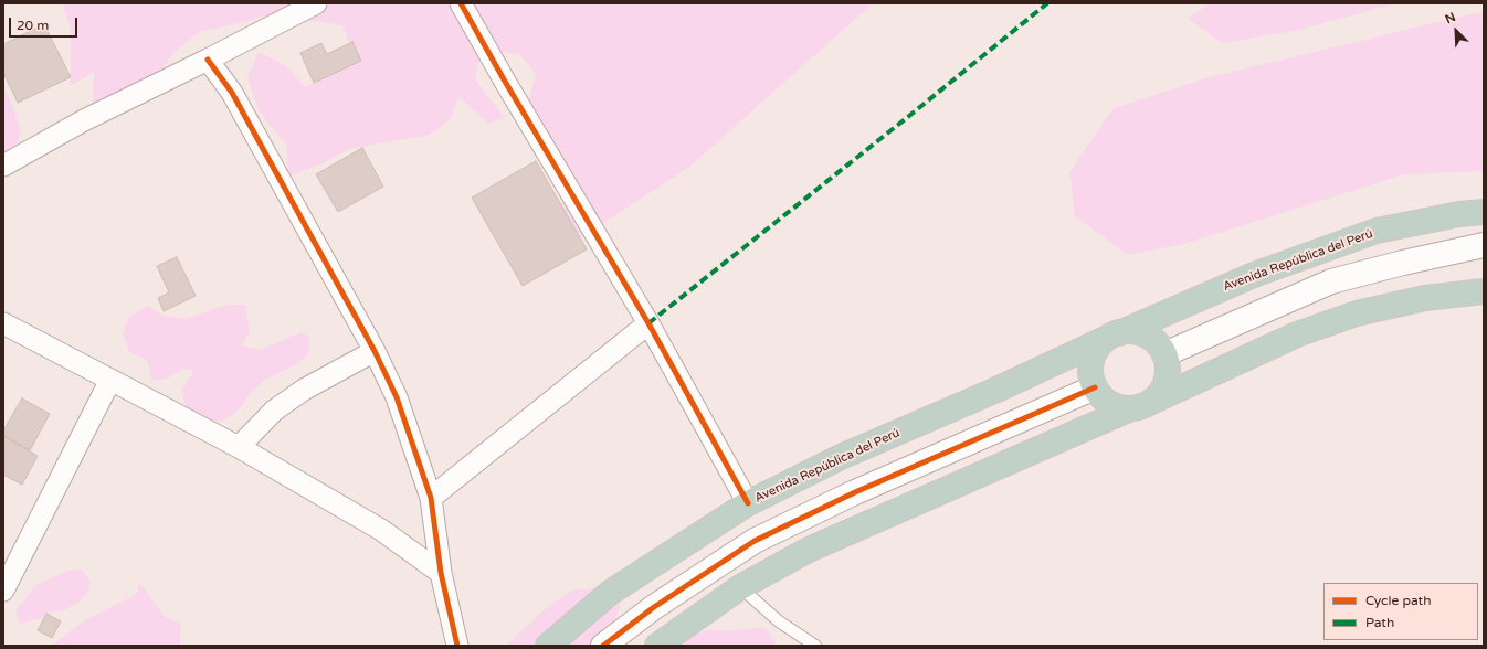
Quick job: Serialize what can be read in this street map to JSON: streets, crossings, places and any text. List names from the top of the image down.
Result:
{
  "streets": {
    "highway": ["Avenida República del Perú"]
  },
  "legend": ["Cycle path", "Path"],
  "scale_bar": "20 m",
  "north": "top left"
}
